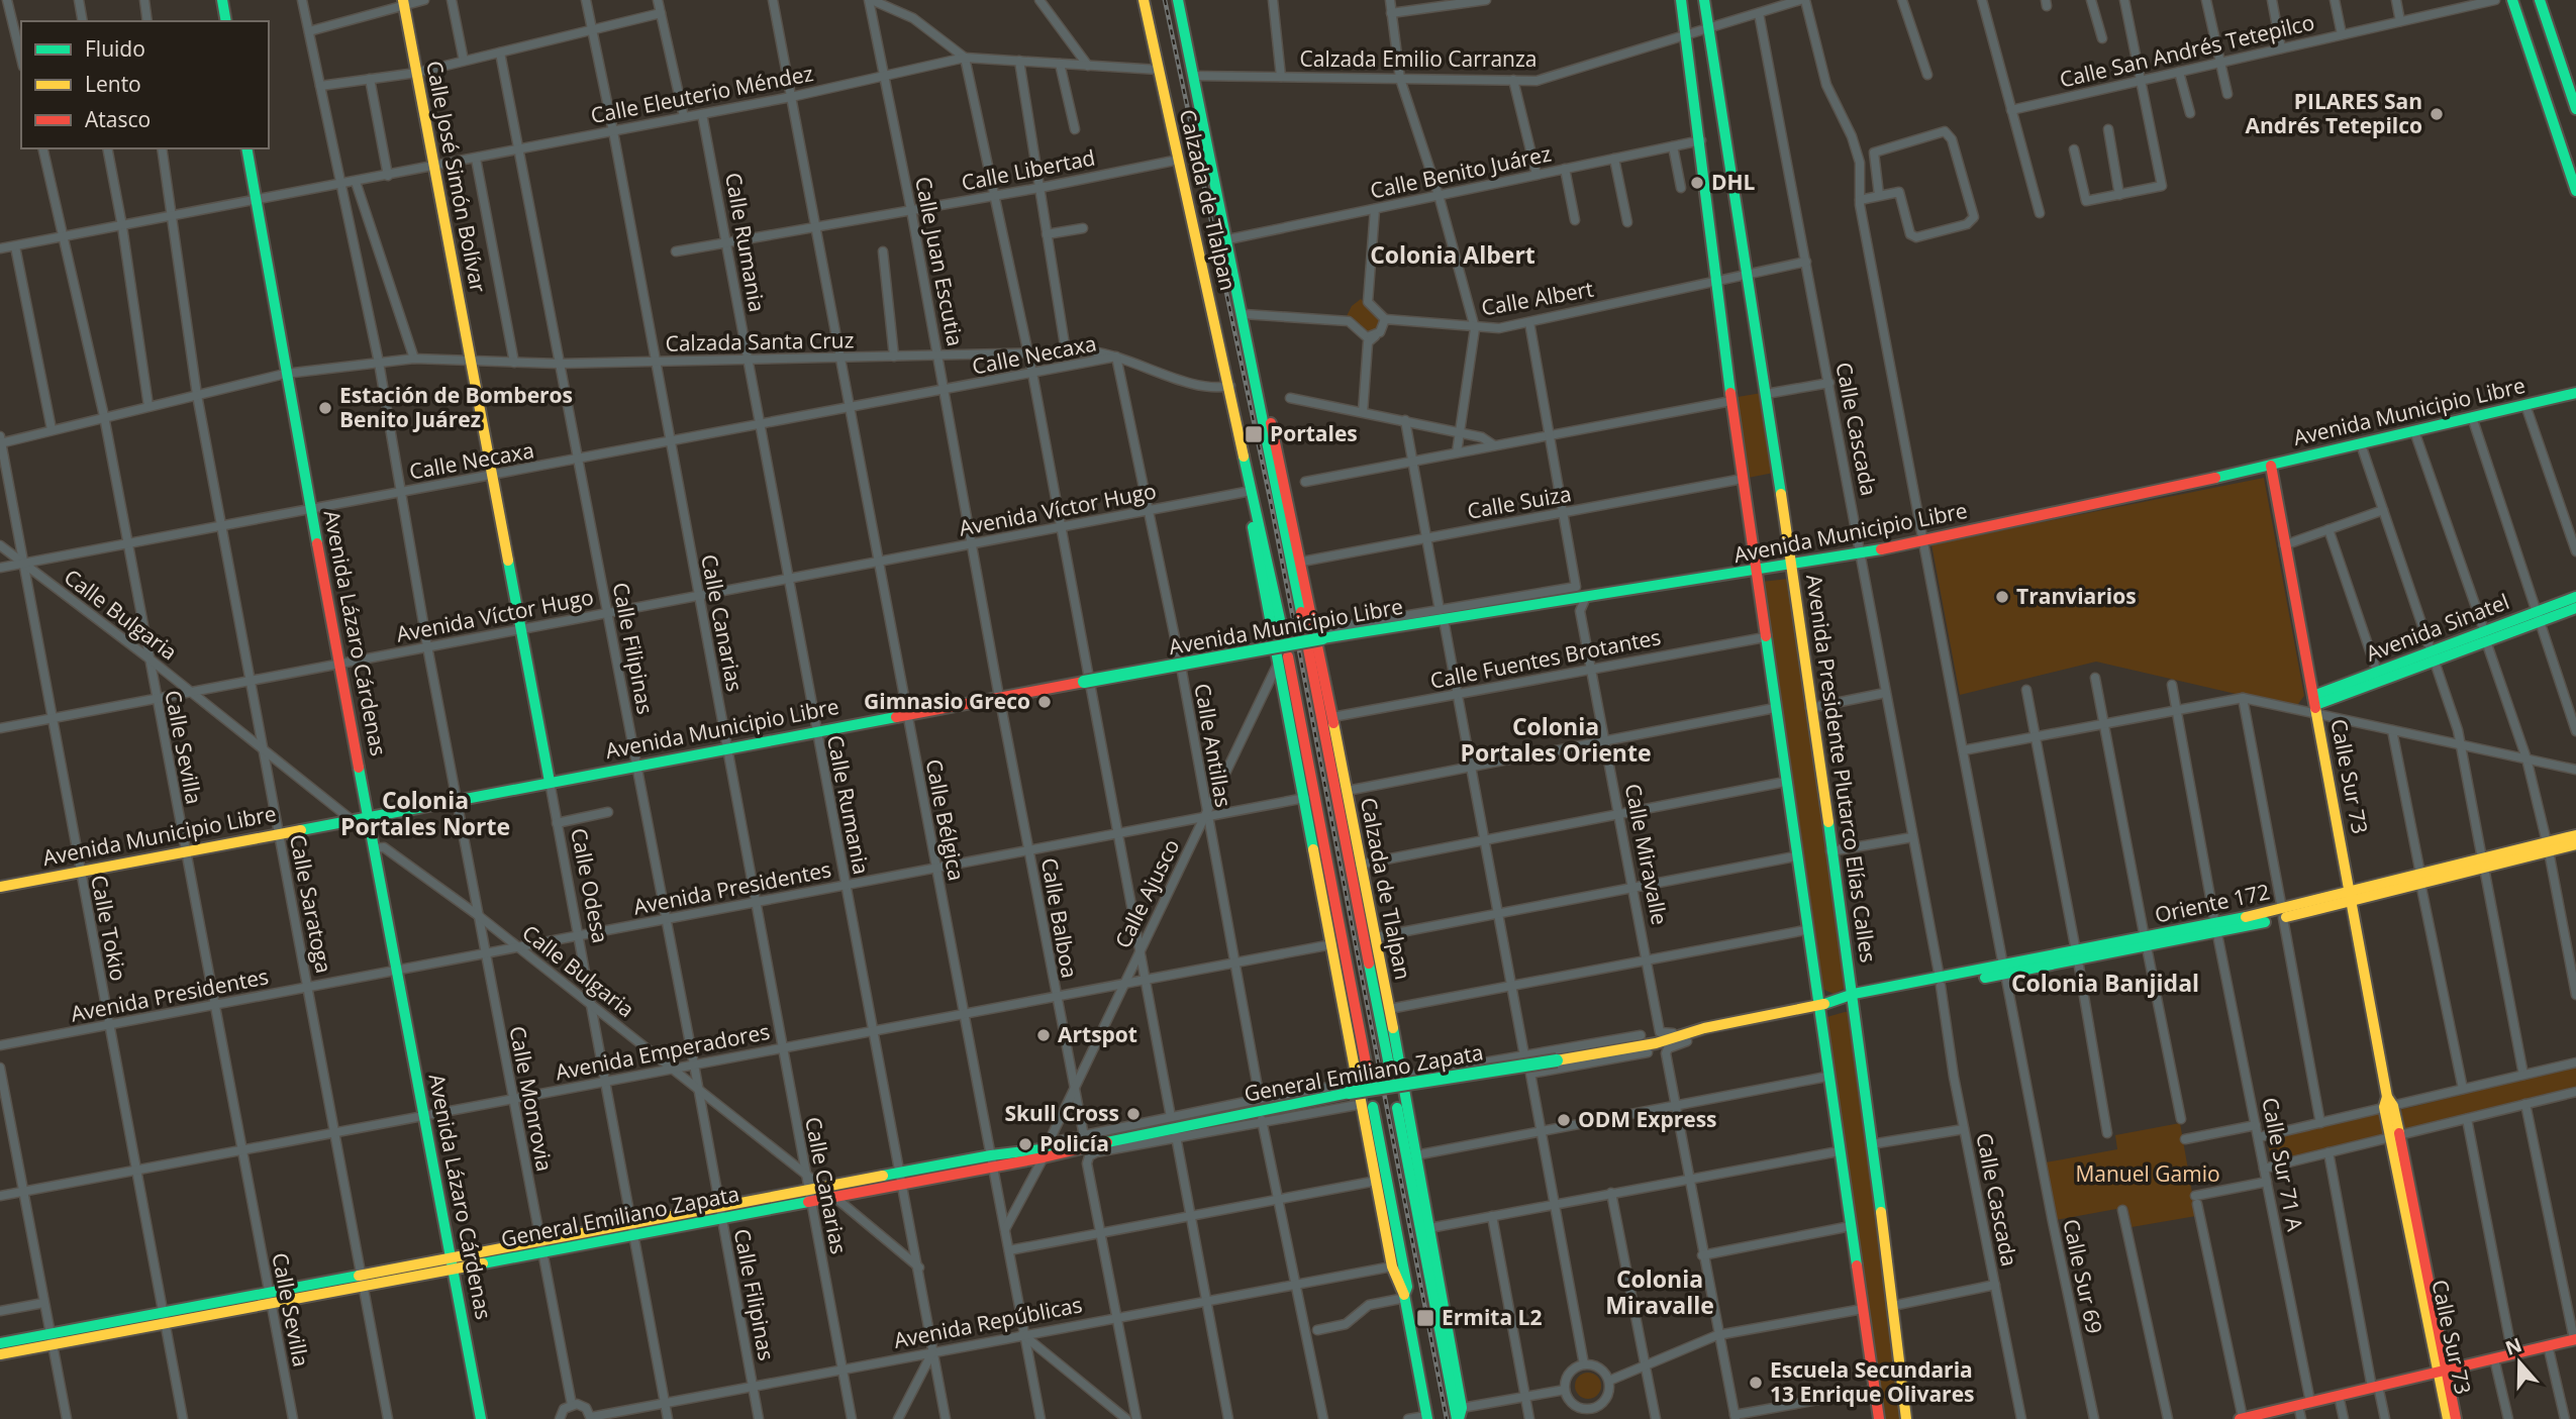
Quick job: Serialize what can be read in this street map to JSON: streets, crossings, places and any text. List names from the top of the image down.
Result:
{
  "streets": {
    "main road": [
      "Calle José Simón Bolívar",
      "Calzada de Tlalpan",
      "Avenida Municipio Libre",
      "Avenida Sinatel",
      "Avenida Lázaro Cárdenas",
      "Avenida Presidente Plutarco Elías Calles",
      "Calle Sur 73",
      "Calle Odesa",
      "Oriente 172",
      "General Emiliano Zapata"
    ],
    "street": [
      "Calle San Andrés Tetepilco",
      "Calzada Emilio Carranza",
      "Calle Eleuterio Méndez",
      "Calle Libertad",
      "Calle Benito Juárez",
      "Calle Rumania",
      "Calle Juan Escutia",
      "Calle Albert",
      "Calzada Santa Cruz",
      "Calle Necaxa",
      "Calle Cascada",
      "Calle Suiza",
      "Avenida Víctor Hugo",
      "Calle Bulgaria",
      "Calle Canarias",
      "Calle Filipinas",
      "Calle Fuentes Brotantes",
      "Calle Antillas",
      "Calle Sevilla",
      "Calle Bélgica",
      "Calle Miravalle",
      "Avenida Presidentes",
      "Calle Ajusco",
      "Calle Saratoga",
      "Calle Balboa",
      "Calle Tokio",
      "Avenida Emperadores",
      "Calle Monrovia",
      "Calle Sur 71 A",
      "Calle Sur 69",
      "Avenida Repúblicas"
    ]
  },
  "crossings": [
    ["Calzada Emilio Carranza", "Calzada de Tlalpan"],
    ["Calzada Emilio Carranza", "Calle Cascada"],
    ["Calzada Emilio Carranza", "Avenida Presidente Plutarco Elías Calles"],
    ["Calzada Emilio Carranza", "Calle Sur 69"],
    ["Calle Eleuterio Méndez", "Calle José Simón Bolívar"],
    ["Calle Eleuterio Méndez", "Calzada de Tlalpan"],
    ["Calle Eleuterio Méndez", "Calle Rumania"],
    ["Calle Eleuterio Méndez", "Calle Juan Escutia"],
    ["Calle Eleuterio Méndez", "Calle Canarias"],
    ["Calle Eleuterio Méndez", "Avenida Lázaro Cárdenas"],
    ["Calle Eleuterio Méndez", "Calle Filipinas"],
    ["Calle Eleuterio Méndez", "Calle Sevilla"],
    ["Calle Eleuterio Méndez", "Calle Bélgica"],
    ["Calle Eleuterio Méndez", "Calle Saratoga"],
    ["Calle Eleuterio Méndez", "Calle Monrovia"],
    ["Calle Libertad", "Calzada de Tlalpan"],
    ["Calle Libertad", "Calle Rumania"],
    ["Calle Libertad", "Calle Juan Escutia"],
    ["Calle Libertad", "Calle Bélgica"],
    ["Calle Benito Juárez", "Calzada de Tlalpan"],
    ["Calle José Simón Bolívar", "Calzada Santa Cruz"],
    ["Calle José Simón Bolívar", "Calle Odesa"],
    ["Calzada de Tlalpan", "Calzada Santa Cruz"],
    ["Calzada de Tlalpan", "Calle Suiza"],
    ["Calzada de Tlalpan", "Avenida Víctor Hugo"],
    ["Calzada de Tlalpan", "Calle Fuentes Brotantes"],
    ["Calzada de Tlalpan", "Avenida Presidentes"],
    ["Calzada de Tlalpan", "Calle Ajusco"],
    ["Calzada de Tlalpan", "Avenida Emperadores"],
    ["Calzada de Tlalpan", "General Emiliano Zapata"],
    ["Calzada de Tlalpan", "Avenida Repúblicas"],
    ["Calle Rumania", "Calzada Santa Cruz"],
    ["Calle Rumania", "Calle Necaxa"],
    ["Calle Rumania", "Avenida Municipio Libre"],
    ["Calle Rumania", "Avenida Víctor Hugo"],
    ["Calle Rumania", "Calle Bulgaria"],
    ["Calle Rumania", "Avenida Presidentes"],
    ["Calle Rumania", "Avenida Emperadores"],
    ["Calle Rumania", "General Emiliano Zapata"],
    ["Calle Rumania", "Avenida Repúblicas"],
    ["Calle Juan Escutia", "Calzada Santa Cruz"],
    ["Calle Juan Escutia", "Calle Necaxa"],
    ["Calle Juan Escutia", "Avenida Municipio Libre"],
    ["Calle Juan Escutia", "Avenida Víctor Hugo"],
    ["Calle Juan Escutia", "Calle Balboa"],
    ["Calle Albert", "Calle Cascada"],
    ["Calle Albert", "Avenida Presidente Plutarco Elías Calles"],
    ["Calzada Santa Cruz", "Calle Necaxa"],
    ["Calzada Santa Cruz", "Calle Canarias"],
    ["Calzada Santa Cruz", "Avenida Lázaro Cárdenas"],
    ["Calzada Santa Cruz", "Calle Filipinas"],
    ["Calzada Santa Cruz", "Calle Antillas"],
    ["Calzada Santa Cruz", "Calle Sevilla"],
    ["Calzada Santa Cruz", "Calle Bélgica"],
    ["Calzada Santa Cruz", "Calle Odesa"],
    ["Calzada Santa Cruz", "Calle Saratoga"],
    ["Calzada Santa Cruz", "Calle Tokio"],
    ["Calzada Santa Cruz", "Calle Monrovia"],
    ["Calle Necaxa", "Calle Bulgaria"],
    ["Calle Necaxa", "Calle Canarias"],
    ["Calle Necaxa", "Avenida Lázaro Cárdenas"],
    ["Calle Necaxa", "Calle Filipinas"],
    ["Calle Necaxa", "Calle Antillas"],
    ["Calle Necaxa", "Calle Sevilla"],
    ["Calle Necaxa", "Calle Bélgica"],
    ["Calle Necaxa", "Calle Odesa"],
    ["Calle Necaxa", "Calle Saratoga"],
    ["Calle Necaxa", "Calle Tokio"],
    ["Calle Necaxa", "Calle Monrovia"],
    ["Avenida Municipio Libre", "Calle Cascada"],
    ["Avenida Municipio Libre", "Calle Suiza"],
    ["Avenida Municipio Libre", "Calle Bulgaria"],
    ["Avenida Municipio Libre", "Calle Canarias"],
    ["Avenida Municipio Libre", "Avenida Lázaro Cárdenas"],
    ["Avenida Municipio Libre", "Calle Filipinas"],
    ["Avenida Municipio Libre", "Calle Sevilla"],
    ["Avenida Municipio Libre", "Avenida Presidente Plutarco Elías Calles"],
    ["Avenida Municipio Libre", "Calle Sur 73"],
    ["Avenida Municipio Libre", "Calle Bélgica"],
    ["Avenida Municipio Libre", "Calle Miravalle"],
    ["Avenida Municipio Libre", "Calle Odesa"],
    ["Avenida Municipio Libre", "Calle Saratoga"],
    ["Avenida Municipio Libre", "Calle Balboa"],
    ["Avenida Municipio Libre", "Calle Tokio"],
    ["Avenida Municipio Libre", "Calle Monrovia"],
    ["Avenida Municipio Libre", "Calle Sur 69"],
    ["Calle Cascada", "Oriente 172"],
    ["Avenida Víctor Hugo", "Calle Bulgaria"],
    ["Avenida Víctor Hugo", "Calle Canarias"],
    ["Avenida Víctor Hugo", "Avenida Lázaro Cárdenas"],
    ["Avenida Víctor Hugo", "Calle Filipinas"],
    ["Avenida Víctor Hugo", "Calle Antillas"],
    ["Avenida Víctor Hugo", "Calle Sevilla"],
    ["Avenida Víctor Hugo", "Calle Bélgica"],
    ["Avenida Víctor Hugo", "Calle Odesa"],
    ["Avenida Víctor Hugo", "Calle Saratoga"],
    ["Avenida Víctor Hugo", "Calle Tokio"],
    ["Avenida Víctor Hugo", "Calle Monrovia"],
    ["Calle Bulgaria", "Calle Canarias"],
    ["Calle Bulgaria", "Avenida Lázaro Cárdenas"],
    ["Calle Bulgaria", "Calle Filipinas"],
    ["Calle Bulgaria", "Calle Sevilla"],
    ["Calle Bulgaria", "Calle Odesa"],
    ["Calle Bulgaria", "Avenida Presidentes"],
    ["Calle Bulgaria", "Calle Saratoga"],
    ["Calle Bulgaria", "Calle Tokio"],
    ["Calle Bulgaria", "Avenida Emperadores"],
    ["Calle Bulgaria", "General Emiliano Zapata"],
    ["Calle Bulgaria", "Calle Monrovia"],
    ["Calle Canarias", "Avenida Presidentes"],
    ["Calle Canarias", "Avenida Emperadores"],
    ["Calle Canarias", "General Emiliano Zapata"],
    ["Calle Canarias", "Avenida Repúblicas"],
    ["Avenida Sinatel", "Calle Sur 73"],
    ["Avenida Lázaro Cárdenas", "Avenida Presidentes"],
    ["Avenida Lázaro Cárdenas", "Avenida Emperadores"],
    ["Avenida Lázaro Cárdenas", "General Emiliano Zapata"],
    ["Calle Filipinas", "Avenida Presidentes"],
    ["Calle Filipinas", "Avenida Emperadores"],
    ["Calle Filipinas", "General Emiliano Zapata"],
    ["Calle Filipinas", "Avenida Repúblicas"],
    ["Calle Fuentes Brotantes", "Calle Miravalle"],
    ["Calle Antillas", "Avenida Presidentes"],
    ["Calle Antillas", "Calle Ajusco"],
    ["Calle Antillas", "Avenida Emperadores"],
    ["Calle Antillas", "General Emiliano Zapata"],
    ["Calle Sevilla", "Avenida Presidentes"],
    ["Calle Sevilla", "Avenida Emperadores"],
    ["Calle Sevilla", "General Emiliano Zapata"],
    ["Avenida Presidente Plutarco Elías Calles", "Oriente 172"],
    ["Avenida Presidente Plutarco Elías Calles", "General Emiliano Zapata"],
    ["Calle Sur 73", "Oriente 172"],
    ["Calle Bélgica", "Avenida Presidentes"],
    ["Calle Bélgica", "Avenida Emperadores"],
    ["Calle Bélgica", "General Emiliano Zapata"],
    ["Calle Bélgica", "Avenida Repúblicas"],
    ["Calle Miravalle", "General Emiliano Zapata"],
    ["Calle Odesa", "Avenida Presidentes"],
    ["Calle Odesa", "Avenida Emperadores"],
    ["Calle Odesa", "General Emiliano Zapata"],
    ["Calle Odesa", "Avenida Repúblicas"],
    ["Avenida Presidentes", "Calle Ajusco"],
    ["Avenida Presidentes", "Calle Saratoga"],
    ["Avenida Presidentes", "Calle Balboa"],
    ["Avenida Presidentes", "Calle Tokio"],
    ["Avenida Presidentes", "Calle Monrovia"],
    ["Calle Ajusco", "Calle Balboa"],
    ["Calle Ajusco", "Avenida Emperadores"],
    ["Calle Ajusco", "General Emiliano Zapata"],
    ["Calle Saratoga", "Avenida Emperadores"],
    ["Calle Saratoga", "General Emiliano Zapata"],
    ["Oriente 172", "General Emiliano Zapata"],
    ["Oriente 172", "Calle Sur 71 A"],
    ["Oriente 172", "Calle Sur 69"],
    ["Calle Balboa", "Avenida Emperadores"],
    ["Calle Balboa", "General Emiliano Zapata"],
    ["Calle Tokio", "Avenida Emperadores"],
    ["Calle Tokio", "General Emiliano Zapata"],
    ["Avenida Emperadores", "Calle Monrovia"],
    ["General Emiliano Zapata", "Calle Monrovia"]
  ],
  "districts": [
    "Colonia Albert",
    "Colonia Portales Oriente",
    "Colonia Portales Norte",
    "Colonia Banjidal",
    "Colonia Miravalle"
  ],
  "parks": ["Manuel Gamio"],
  "places": {
    "other": [
      "PILARES San Andrés Tetepilco",
      "DHL",
      "Estación de Bomberos Benito Juárez",
      "Tranviarios",
      "Gimnasio Greco",
      "Artspot",
      "Skull Cross",
      "ODM Express",
      "Policía",
      "Escuela Secundaria 13 Enrique Olivares"
    ],
    "transit": ["Portales", "Ermita L2"]
  },
  "legend": ["Fluido", "Lento", "Atasco"],
  "north": "top"
}
